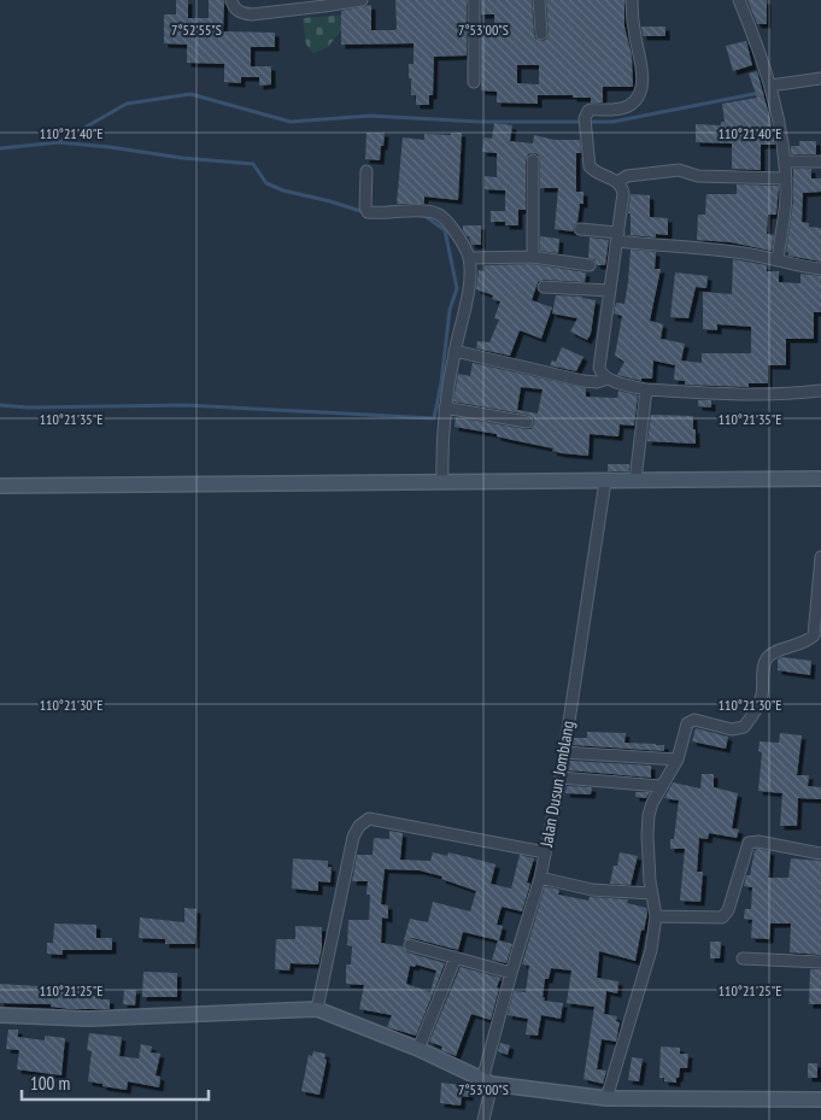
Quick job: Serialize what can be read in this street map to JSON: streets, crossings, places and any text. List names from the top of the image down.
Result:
{
  "streets": {
    "street": ["Jalan Dusun Jomblang"]
  },
  "scale_bar": "100 m",
  "coordinates": [
    "7°52'55\"S",
    "7°53'00\"S",
    "110°21'40\"E",
    "110°21'35\"E",
    "110°21'30\"E",
    "110°21'25\"E"
  ]
}
